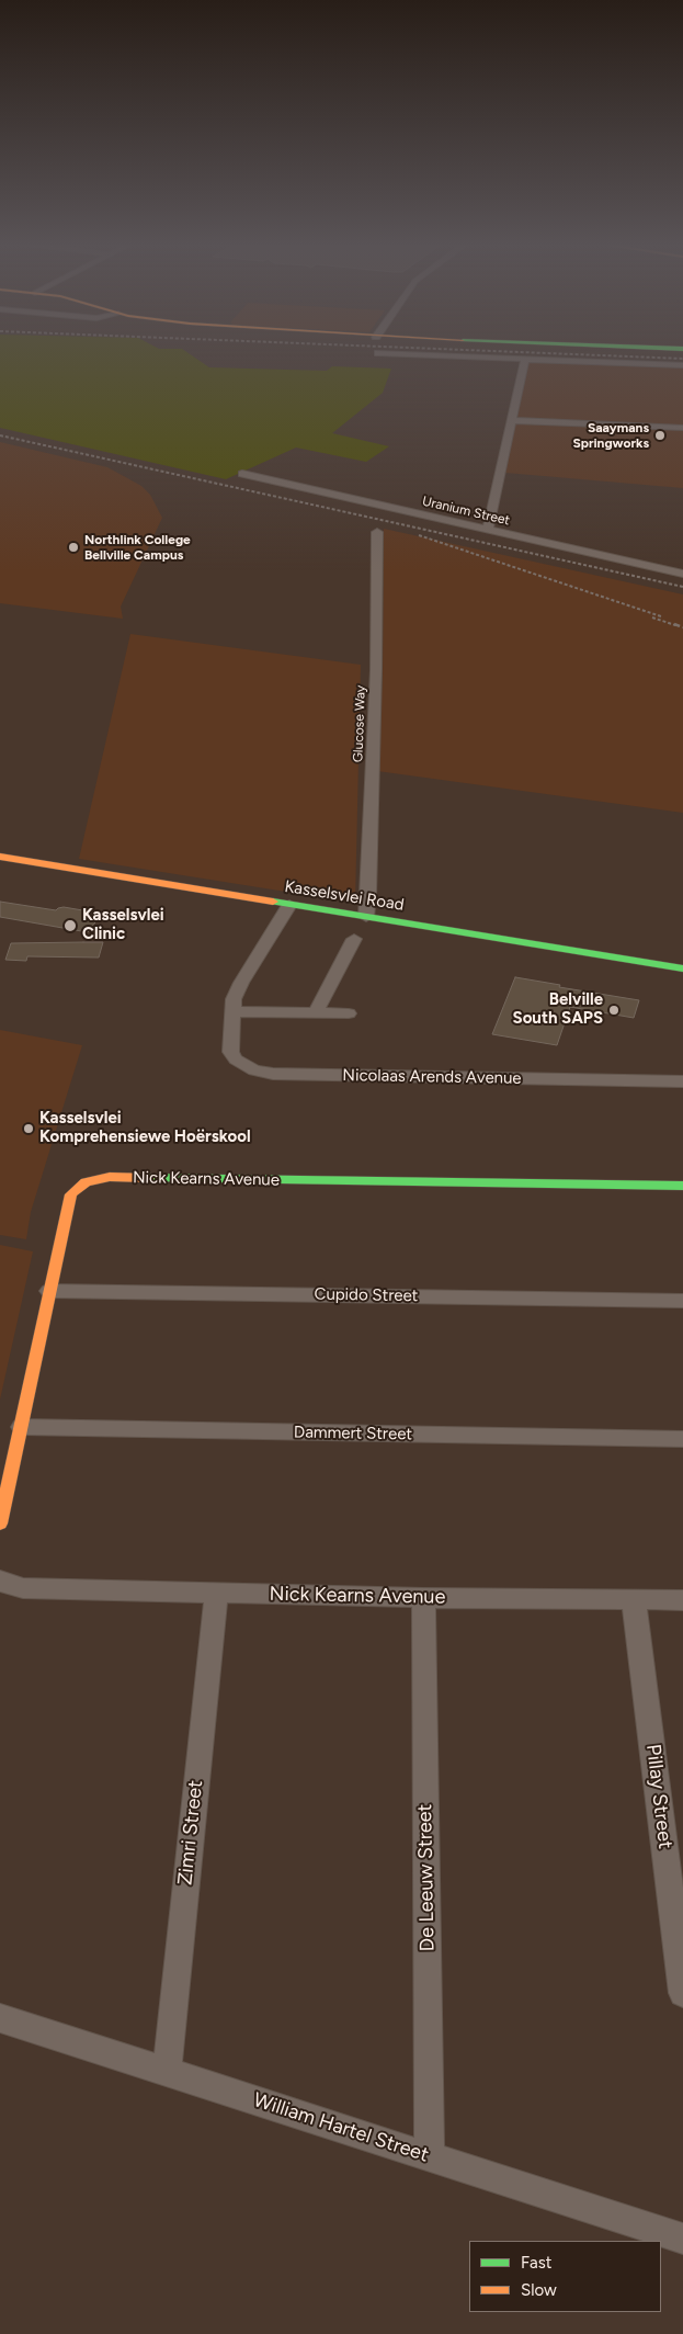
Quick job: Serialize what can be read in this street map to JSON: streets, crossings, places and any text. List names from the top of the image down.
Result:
{
  "streets": {
    "street": [
      "Uranium Street",
      "Glucose Way",
      "Kasselsvlei Road",
      "Nicolaas Arends Avenue",
      "Nick Kearns Avenue",
      "Cupido Street",
      "Dammert Street",
      "Pillay Street",
      "Zimri Street",
      "De Leeuw Street",
      "William Hartel Street"
    ]
  },
  "crossings": [
    ["Glucose Way", "Kasselsvlei Road"],
    ["Kasselsvlei Road", "Nicolaas Arends Avenue"],
    ["Nick Kearns Avenue", "Cupido Street"],
    ["Nick Kearns Avenue", "Dammert Street"],
    ["Nick Kearns Avenue", "Pillay Street"],
    ["Nick Kearns Avenue", "Zimri Street"],
    ["Nick Kearns Avenue", "De Leeuw Street"],
    ["Zimri Street", "William Hartel Street"],
    ["De Leeuw Street", "William Hartel Street"]
  ],
  "places": [
    "Saaymans Springworks",
    "Northlink College Bellville Campus",
    "Kasselsvlei Clinic",
    "Belville South SAPS",
    "Kasselsvlei Komprehensiewe Hoërskool"
  ],
  "legend": ["Fast", "Slow"]
}
